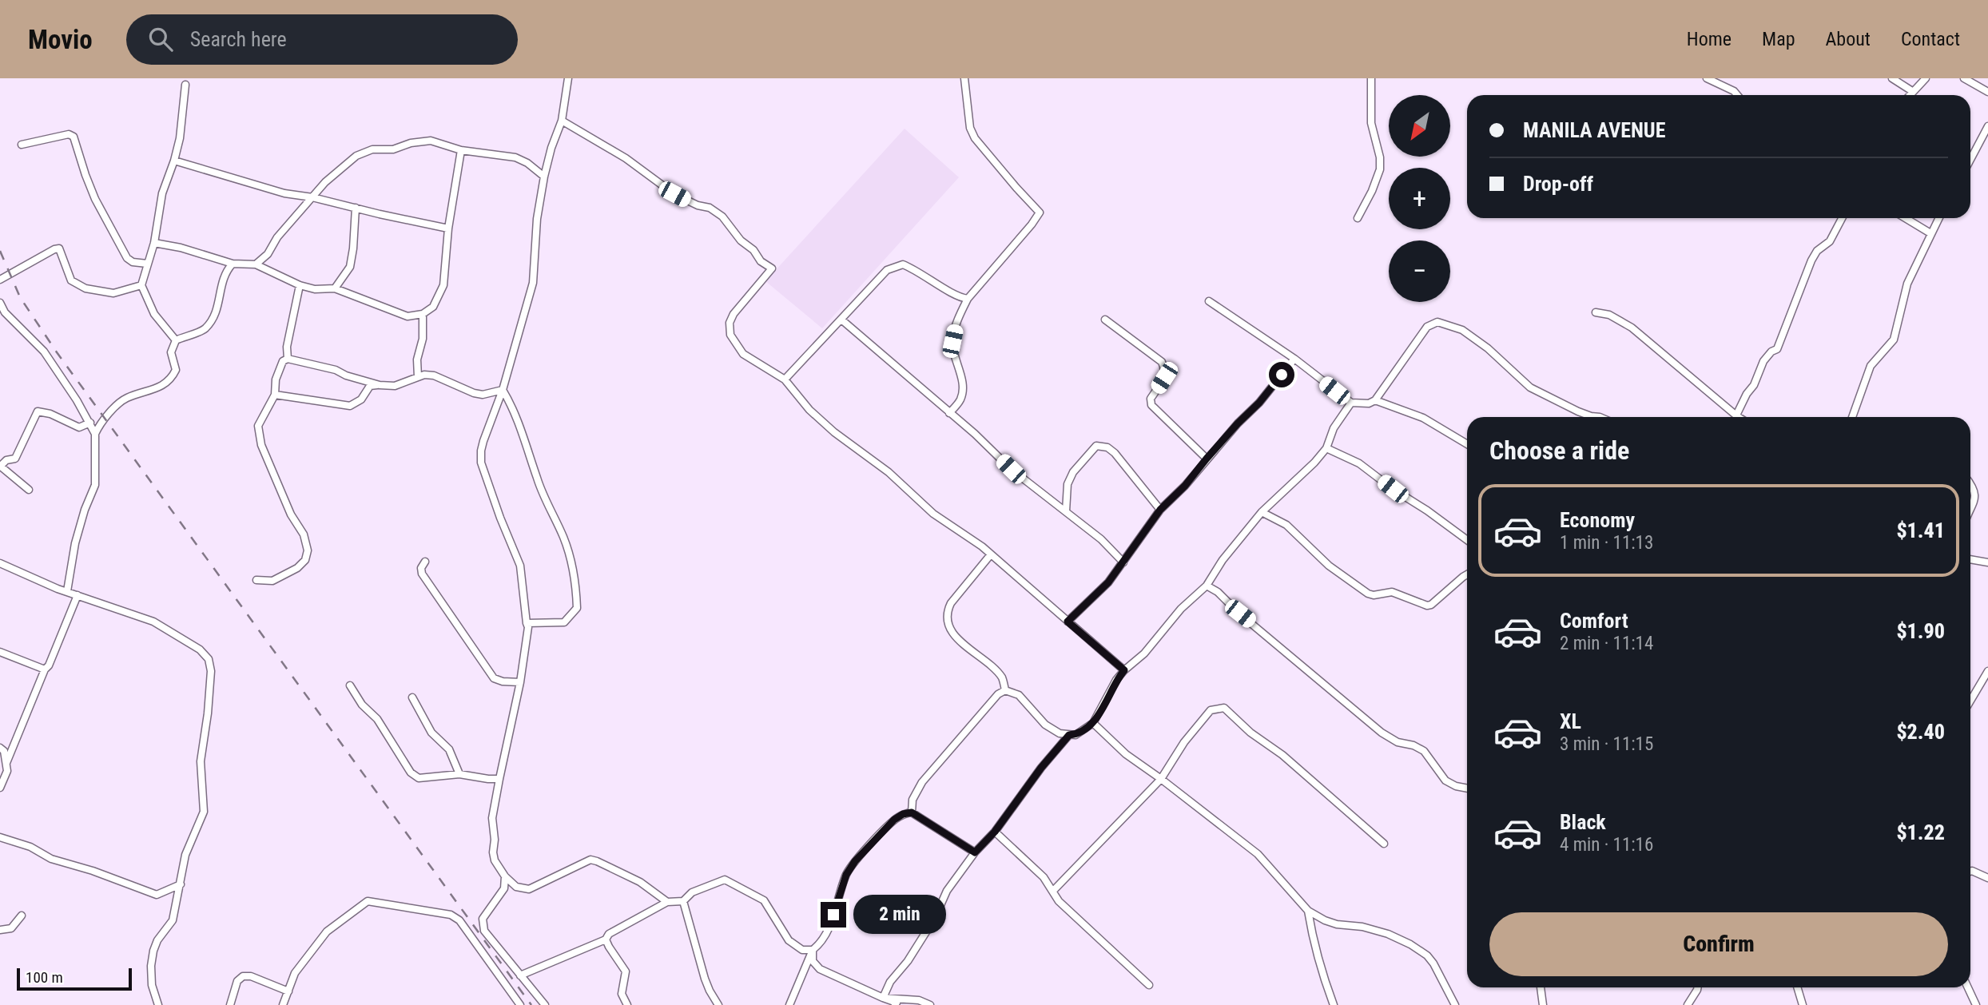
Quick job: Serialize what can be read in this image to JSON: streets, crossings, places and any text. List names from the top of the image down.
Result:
{
  "scale_bar": "100 m",
  "north": "bottom left",
  "page": {
    "header": "Movio",
    "search": "Search here",
    "nav": [
      "Home",
      "Map",
      "About",
      "Contact"
    ],
    "map_buttons": ["+", "−"],
    "banner": ["MANILA AVENUE", "Drop-off"],
    "heading": "Choose a ride",
    "list": [
      {
        "name": "Economy",
        "note": "1 min · 11:13",
        "value": "$1.41"
      },
      {
        "name": "Comfort",
        "note": "2 min · 11:14",
        "value": "$1.90"
      },
      {
        "name": "XL",
        "note": "3 min · 11:15",
        "value": "$2.40"
      },
      {
        "name": "Black",
        "note": "4 min · 11:16",
        "value": "$1.22"
      }
    ],
    "bubble": "2 min",
    "buttons": "Confirm",
    "scale": "100 m"
  }
}
